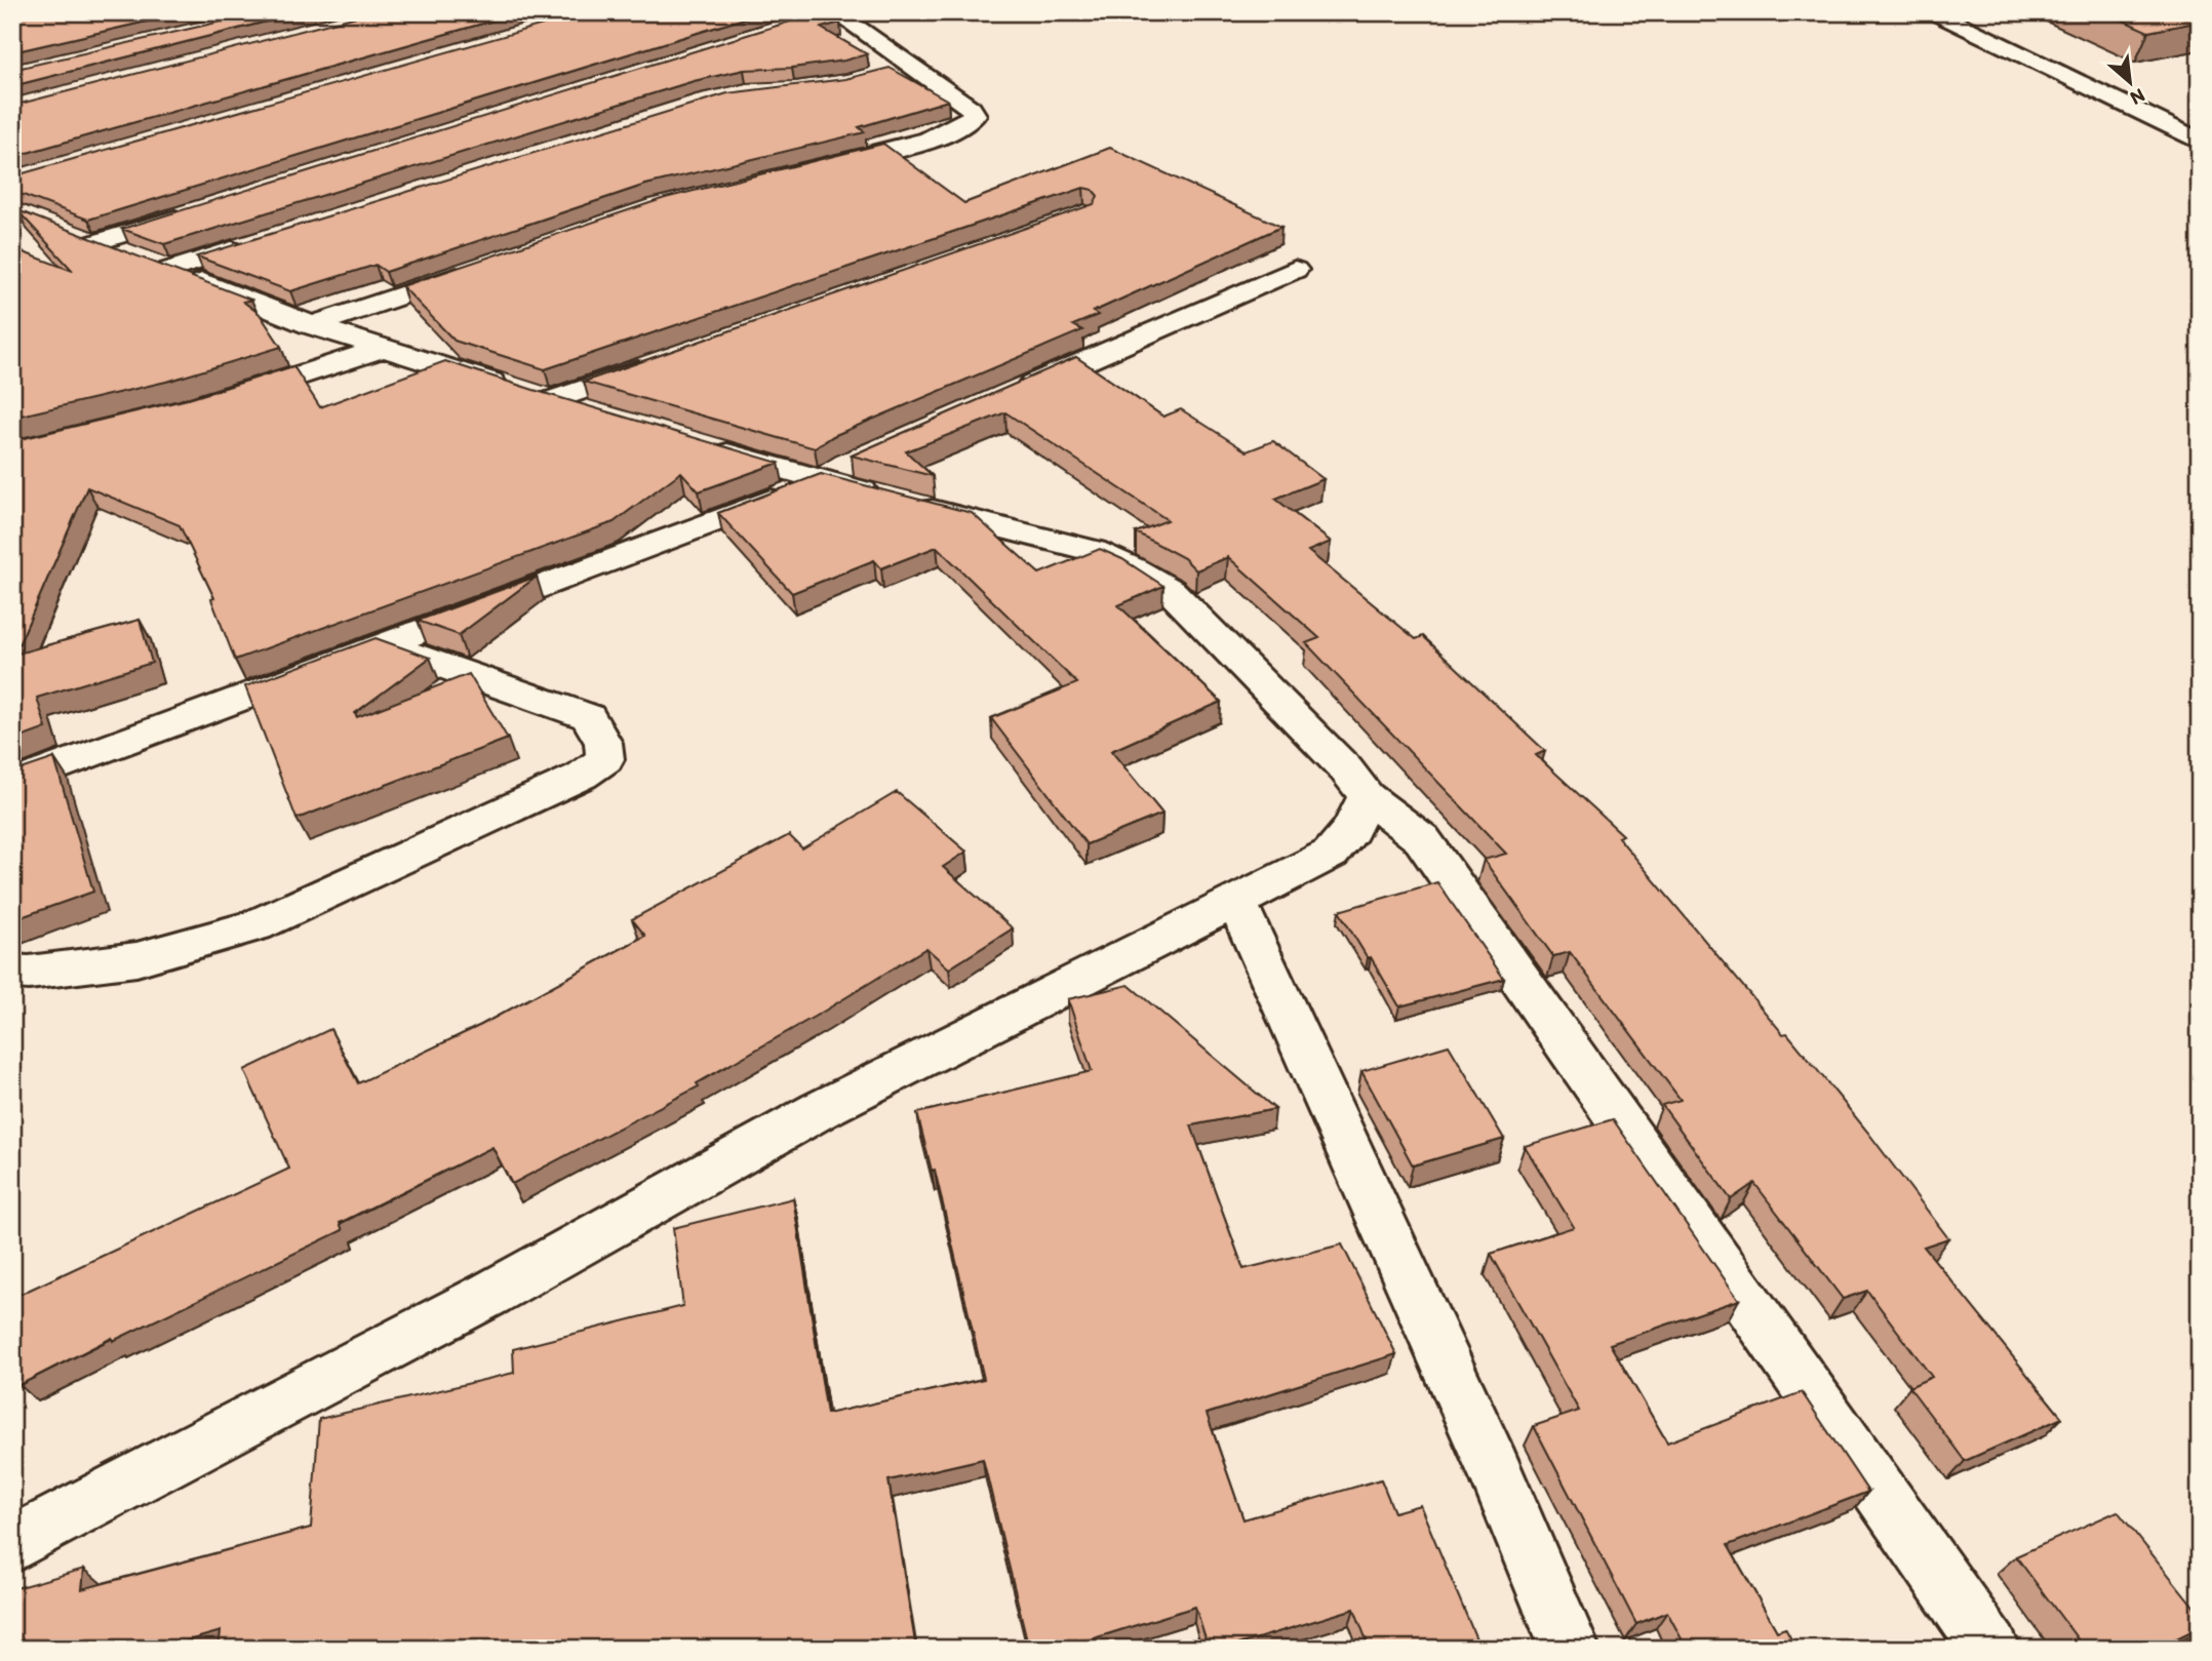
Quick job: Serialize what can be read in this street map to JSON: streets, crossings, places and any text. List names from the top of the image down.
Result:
{
  "north": "bottom right"
}
